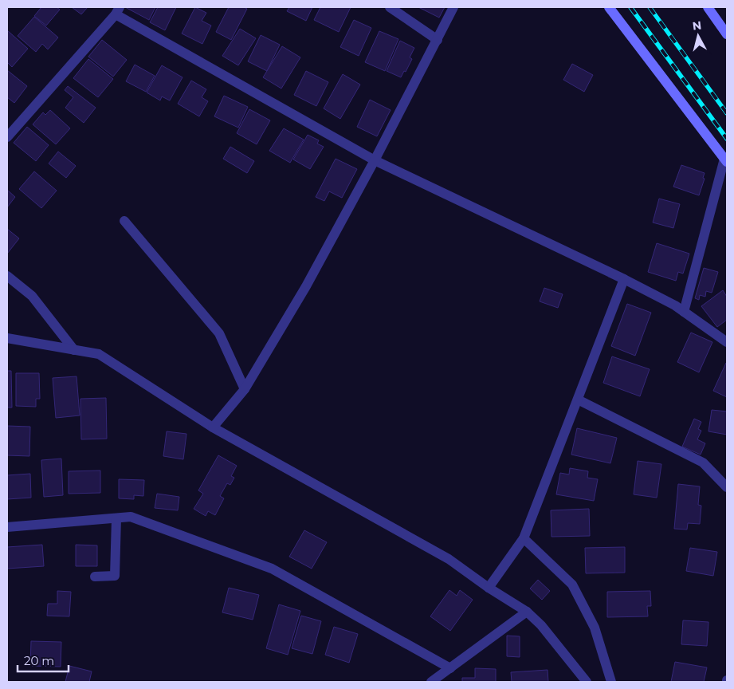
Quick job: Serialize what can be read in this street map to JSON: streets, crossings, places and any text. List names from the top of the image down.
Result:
{
  "scale_bar": "20 m",
  "north": "top"
}
